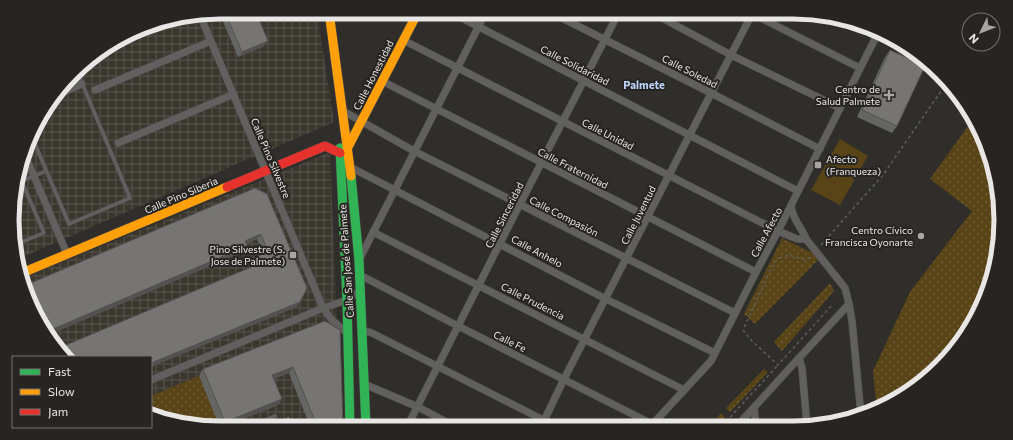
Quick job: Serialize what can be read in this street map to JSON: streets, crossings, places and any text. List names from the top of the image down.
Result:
{
  "streets": {
    "street": [
      "Calle Solidaridad",
      "Calle Soledad",
      "Calle Honestidad",
      "Calle Unidad",
      "Calle Pino Silvestre",
      "Calle Fraternidad",
      "Calle Pino Siberia",
      "Calle Sinceridad",
      "Calle Juventud",
      "Calle Compasión",
      "Calle Afecto",
      "Calle Anhelo",
      "Calle San José de Palmete",
      "Calle Prudencia",
      "Calle Fe"
    ]
  },
  "crossings": [
    ["Calle Solidaridad", "Calle Sinceridad"],
    ["Calle Solidaridad", "Calle Juventud"],
    ["Calle Solidaridad", "Calle Afecto"],
    ["Calle Soledad", "Calle Sinceridad"],
    ["Calle Soledad", "Calle Juventud"],
    ["Calle Soledad", "Calle Afecto"],
    ["Calle Honestidad", "Calle Unidad"],
    ["Calle Honestidad", "Calle Fraternidad"],
    ["Calle Honestidad", "Calle Pino Siberia"],
    ["Calle Honestidad", "Calle Compasión"],
    ["Calle Honestidad", "Calle San José de Palmete"],
    ["Calle Unidad", "Calle Sinceridad"],
    ["Calle Unidad", "Calle Juventud"],
    ["Calle Unidad", "Calle Afecto"],
    ["Calle Pino Silvestre", "Calle Pino Siberia"],
    ["Calle Pino Silvestre", "Calle San José de Palmete"],
    ["Calle Fraternidad", "Calle Sinceridad"],
    ["Calle Fraternidad", "Calle Juventud"],
    ["Calle Fraternidad", "Calle Afecto"],
    ["Calle Pino Siberia", "Calle San José de Palmete"],
    ["Calle Sinceridad", "Calle Compasión"],
    ["Calle Sinceridad", "Calle Anhelo"],
    ["Calle Sinceridad", "Calle Prudencia"],
    ["Calle Sinceridad", "Calle Fe"],
    ["Calle Juventud", "Calle Compasión"],
    ["Calle Juventud", "Calle Anhelo"],
    ["Calle Juventud", "Calle Prudencia"],
    ["Calle Juventud", "Calle Fe"],
    ["Calle Compasión", "Calle Afecto"],
    ["Calle Compasión", "Calle San José de Palmete"],
    ["Calle Afecto", "Calle Anhelo"],
    ["Calle Afecto", "Calle Prudencia"],
    ["Calle Anhelo", "Calle San José de Palmete"],
    ["Calle San José de Palmete", "Calle Fe"]
  ],
  "districts": ["Palmete"],
  "places": {
    "health": ["Centro de Salud Palmete"],
    "transit": ["Afecto (Franqueza)", "Pino Silvestre (S. Jose de Palmete)"],
    "other": ["Centro Cívico Francisca Oyonarte"]
  },
  "legend": ["Fast", "Slow", "Jam"],
  "north": "bottom left"
}
